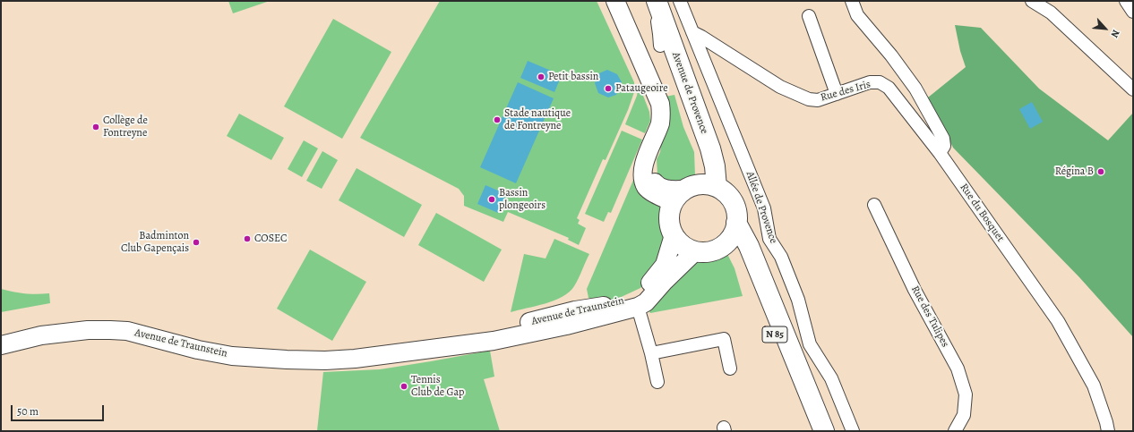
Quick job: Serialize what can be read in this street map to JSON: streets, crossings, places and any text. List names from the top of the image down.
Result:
{
  "streets": {
    "main road": ["Avenue de Provence", "N 85"],
    "street": [
      "Rue des Iris",
      "Allée de Provence",
      "Rue du Bosquet",
      "Avenue de Traunstein",
      "Rue des Tulipes"
    ]
  },
  "crossings": [
    ["Rue des Iris", "Allée de Provence"],
    ["Rue des Iris", "Rue du Bosquet"],
    ["Avenue de Provence", "Avenue de Traunstein"],
    ["Avenue de Provence", "N 85"],
    ["Avenue de Traunstein", "N 85"]
  ],
  "places": [
    "Petit bassin",
    "Pataugeoire",
    "Stade nautique de Fontreyne",
    "Collège de Fontreyne",
    "Régina B",
    "Bassin plongeoirs",
    "COSEC",
    "Badminton Club Gapençais",
    "Tennis Club de Gap"
  ],
  "scale_bar": "50 m",
  "north": "bottom right"
}
